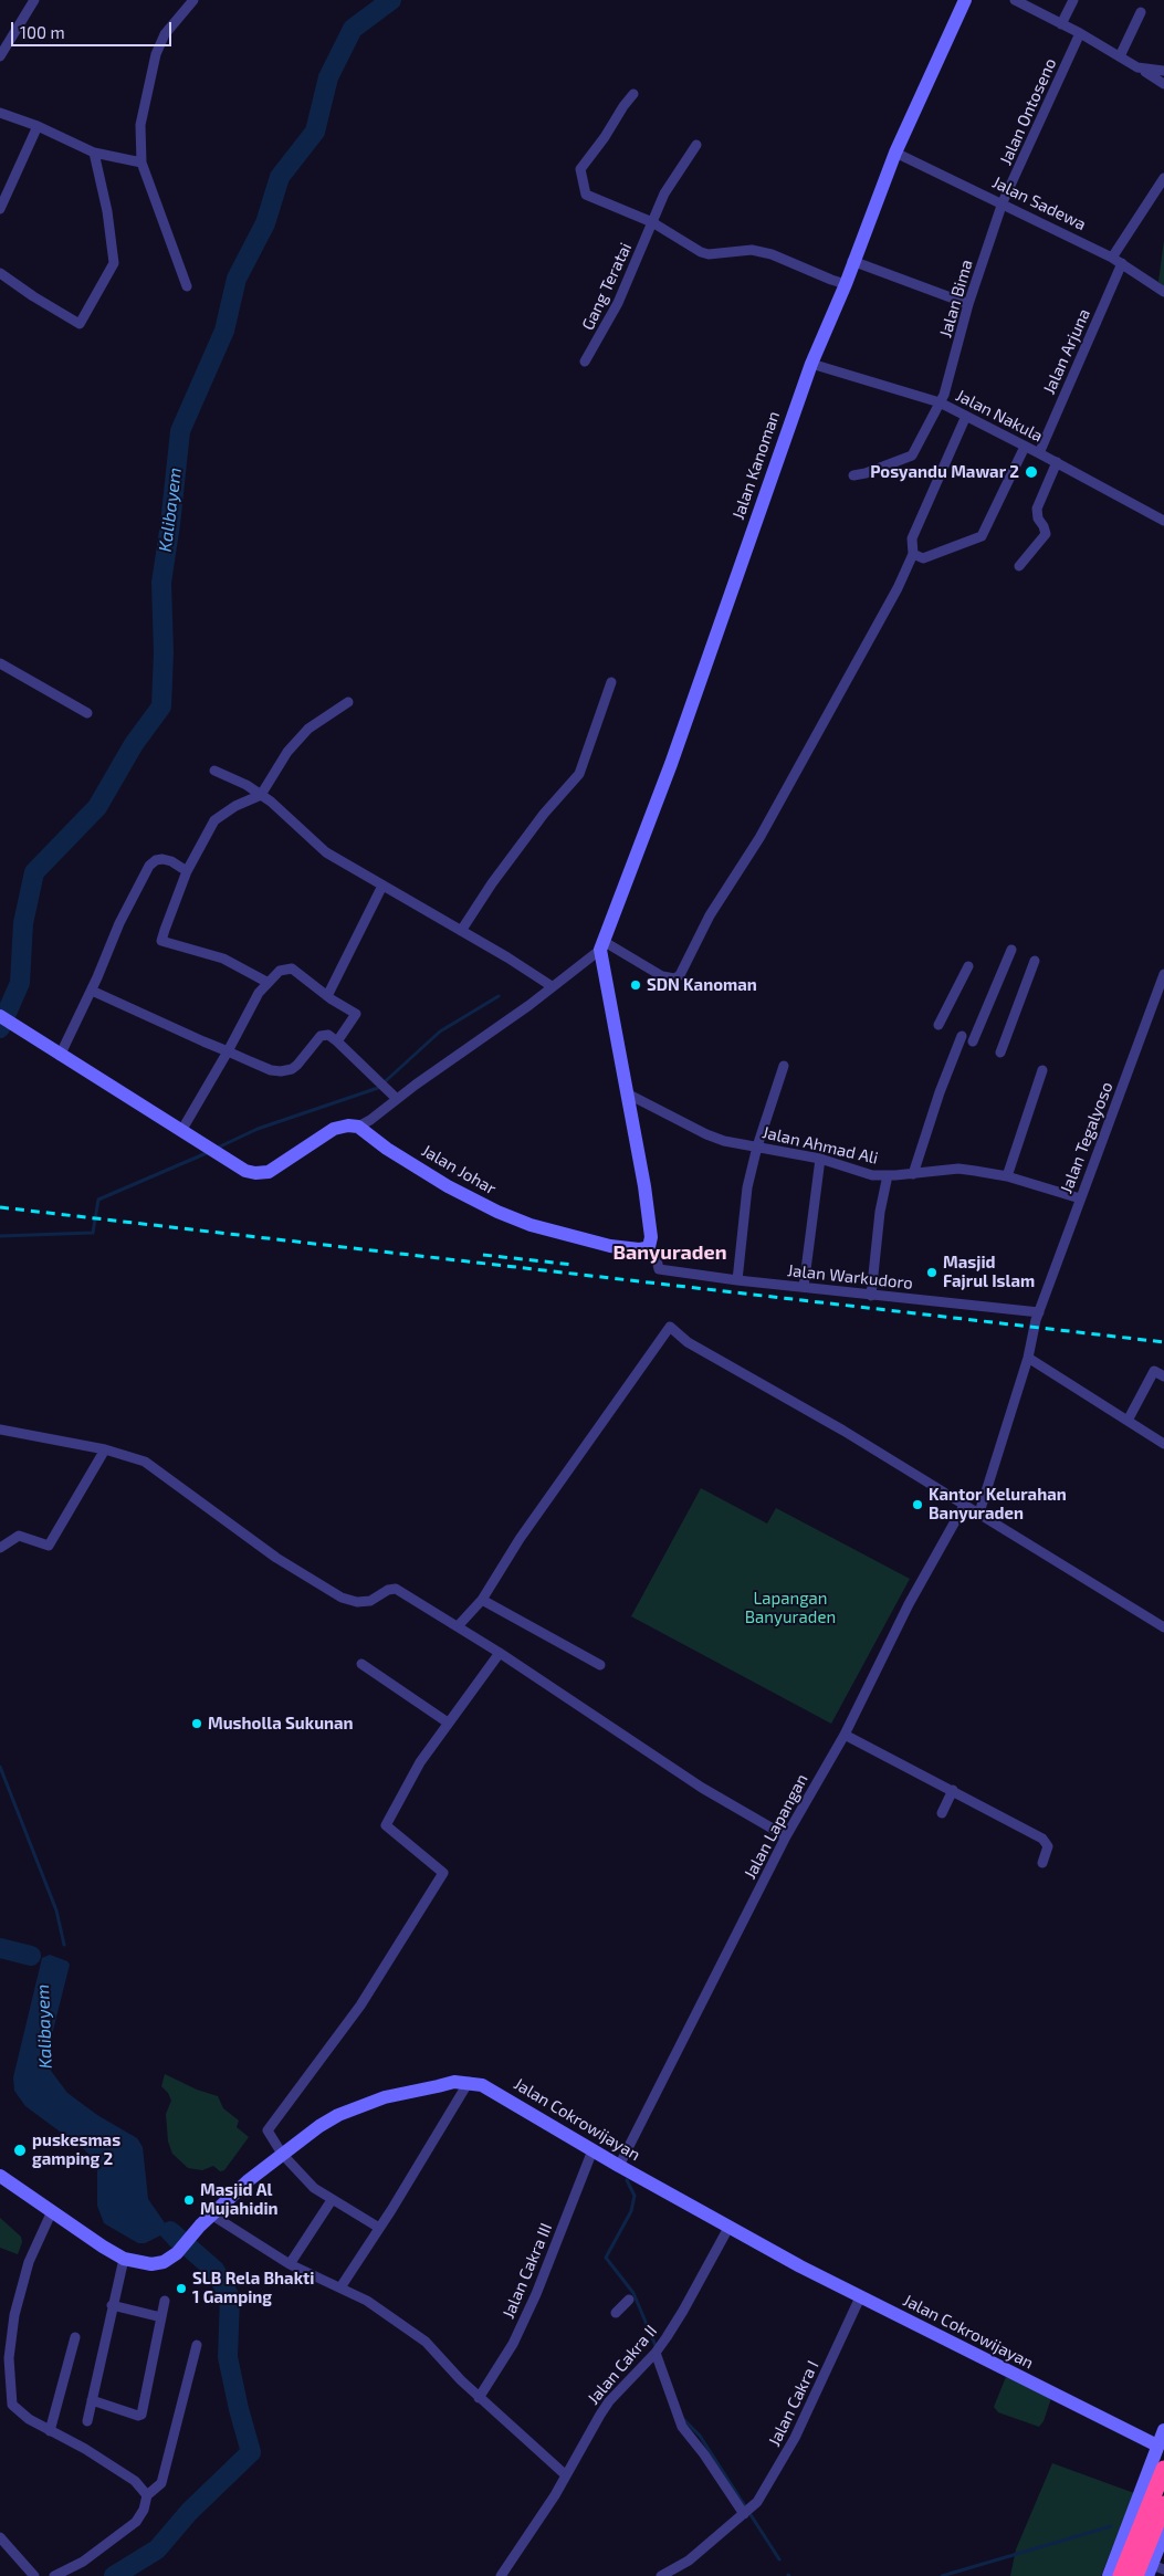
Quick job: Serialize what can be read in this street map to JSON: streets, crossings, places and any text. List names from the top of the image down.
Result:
{
  "streets": {
    "street": [
      "Jalan Ontoseno",
      "Jalan Sadewa",
      "Gang Teratai",
      "Jalan Bima",
      "Jalan Arjuna",
      "Jalan Nakula",
      "Jalan Kanoman",
      "Jalan Tegalyoso",
      "Jalan Ahmad Ali",
      "Jalan Johar",
      "Jalan Warkudoro",
      "Jalan Lapangan",
      "Jalan Cokrowijayan",
      "Jalan Cakra III",
      "Jalan Cakra II",
      "Jalan Cakra I"
    ]
  },
  "crossings": [
    ["Jalan Ontoseno", "Jalan Sadewa"],
    ["Jalan Ontoseno", "Jalan Bima"],
    ["Jalan Sadewa", "Jalan Bima"],
    ["Jalan Sadewa", "Jalan Arjuna"],
    ["Jalan Sadewa", "Jalan Kanoman"],
    ["Jalan Bima", "Jalan Nakula"],
    ["Jalan Arjuna", "Jalan Nakula"],
    ["Jalan Nakula", "Jalan Kanoman"],
    ["Jalan Tegalyoso", "Jalan Ahmad Ali"],
    ["Jalan Tegalyoso", "Jalan Warkudoro"],
    ["Jalan Johar", "Jalan Warkudoro"],
    ["Jalan Lapangan", "Jalan Cokrowijayan"],
    ["Jalan Cokrowijayan", "Jalan Cakra III"],
    ["Jalan Cokrowijayan", "Jalan Cakra II"],
    ["Jalan Cokrowijayan", "Jalan Cakra I"]
  ],
  "districts": ["Banyuraden"],
  "water": ["Kalibayem"],
  "parks": ["Lapangan Banyuraden"],
  "places": [
    "Posyandu Mawar 2",
    "SDN Kanoman",
    "Masjid Fajrul Islam",
    "Kantor Kelurahan Banyuraden",
    "Musholla Sukunan",
    "puskesmas gamping 2",
    "Masjid Al Mujahidin",
    "SLB Rela Bhakti 1 Gamping"
  ],
  "scale_bar": "100 m"
}
